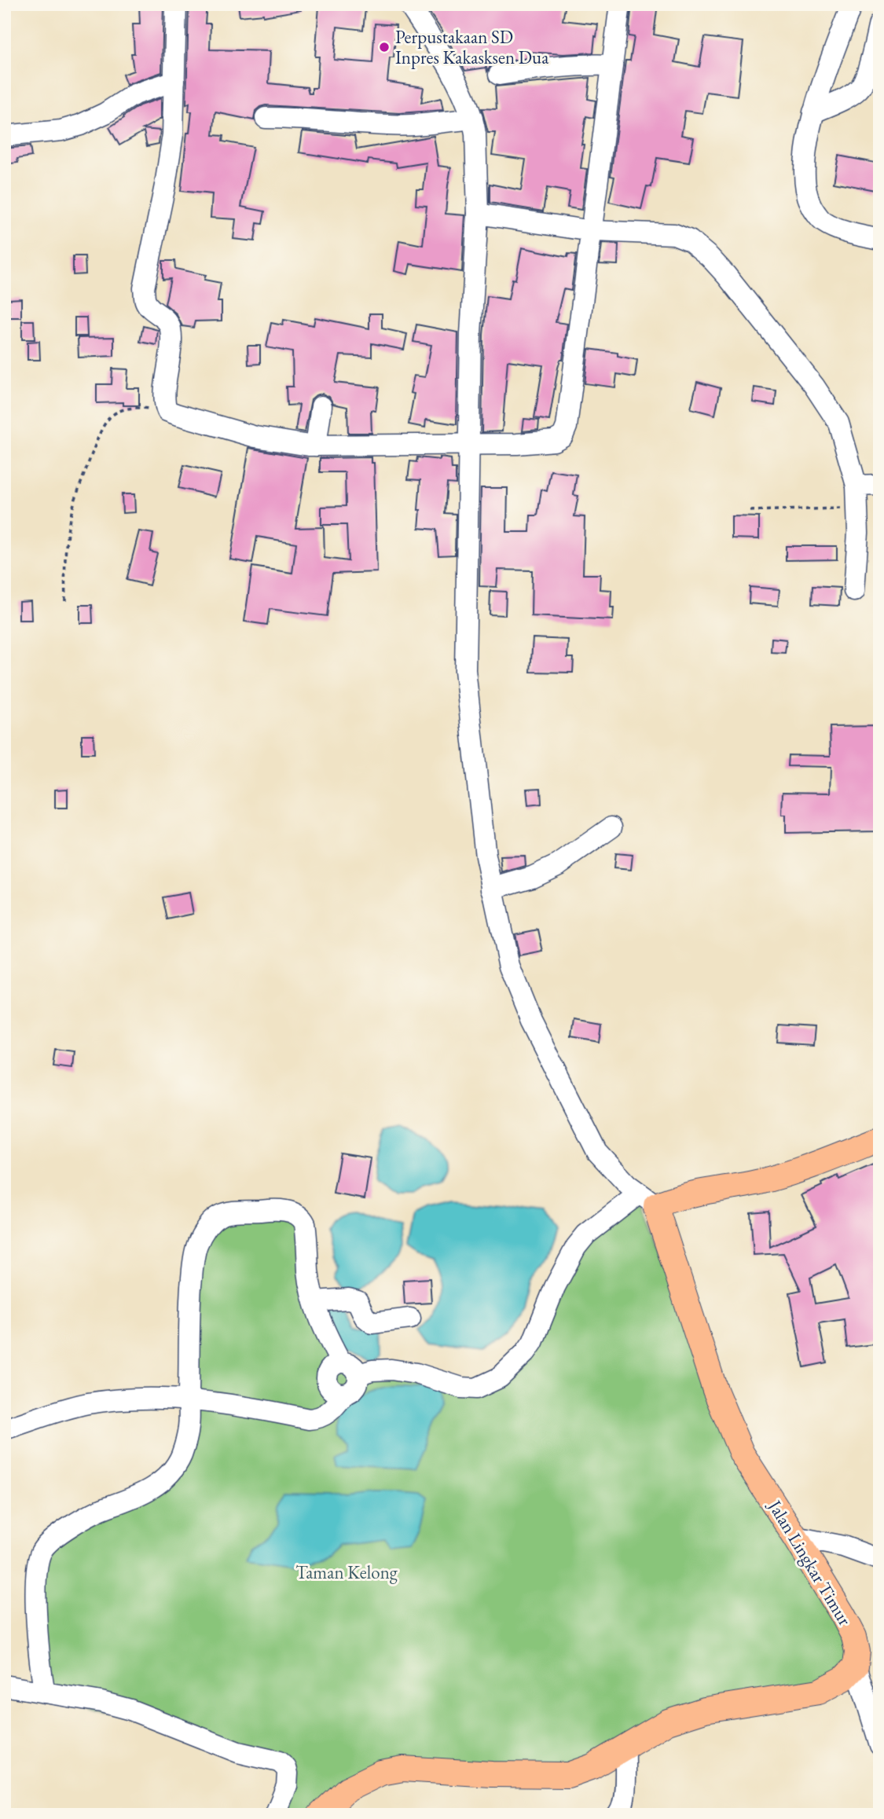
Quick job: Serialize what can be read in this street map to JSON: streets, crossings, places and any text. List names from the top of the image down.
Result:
{
  "streets": {
    "main road": ["Jalan Lingkar Timur"]
  },
  "parks": ["Taman Kelong"],
  "places": ["Perpustakaan SD Inpres Kakasksen Dua"]
}
